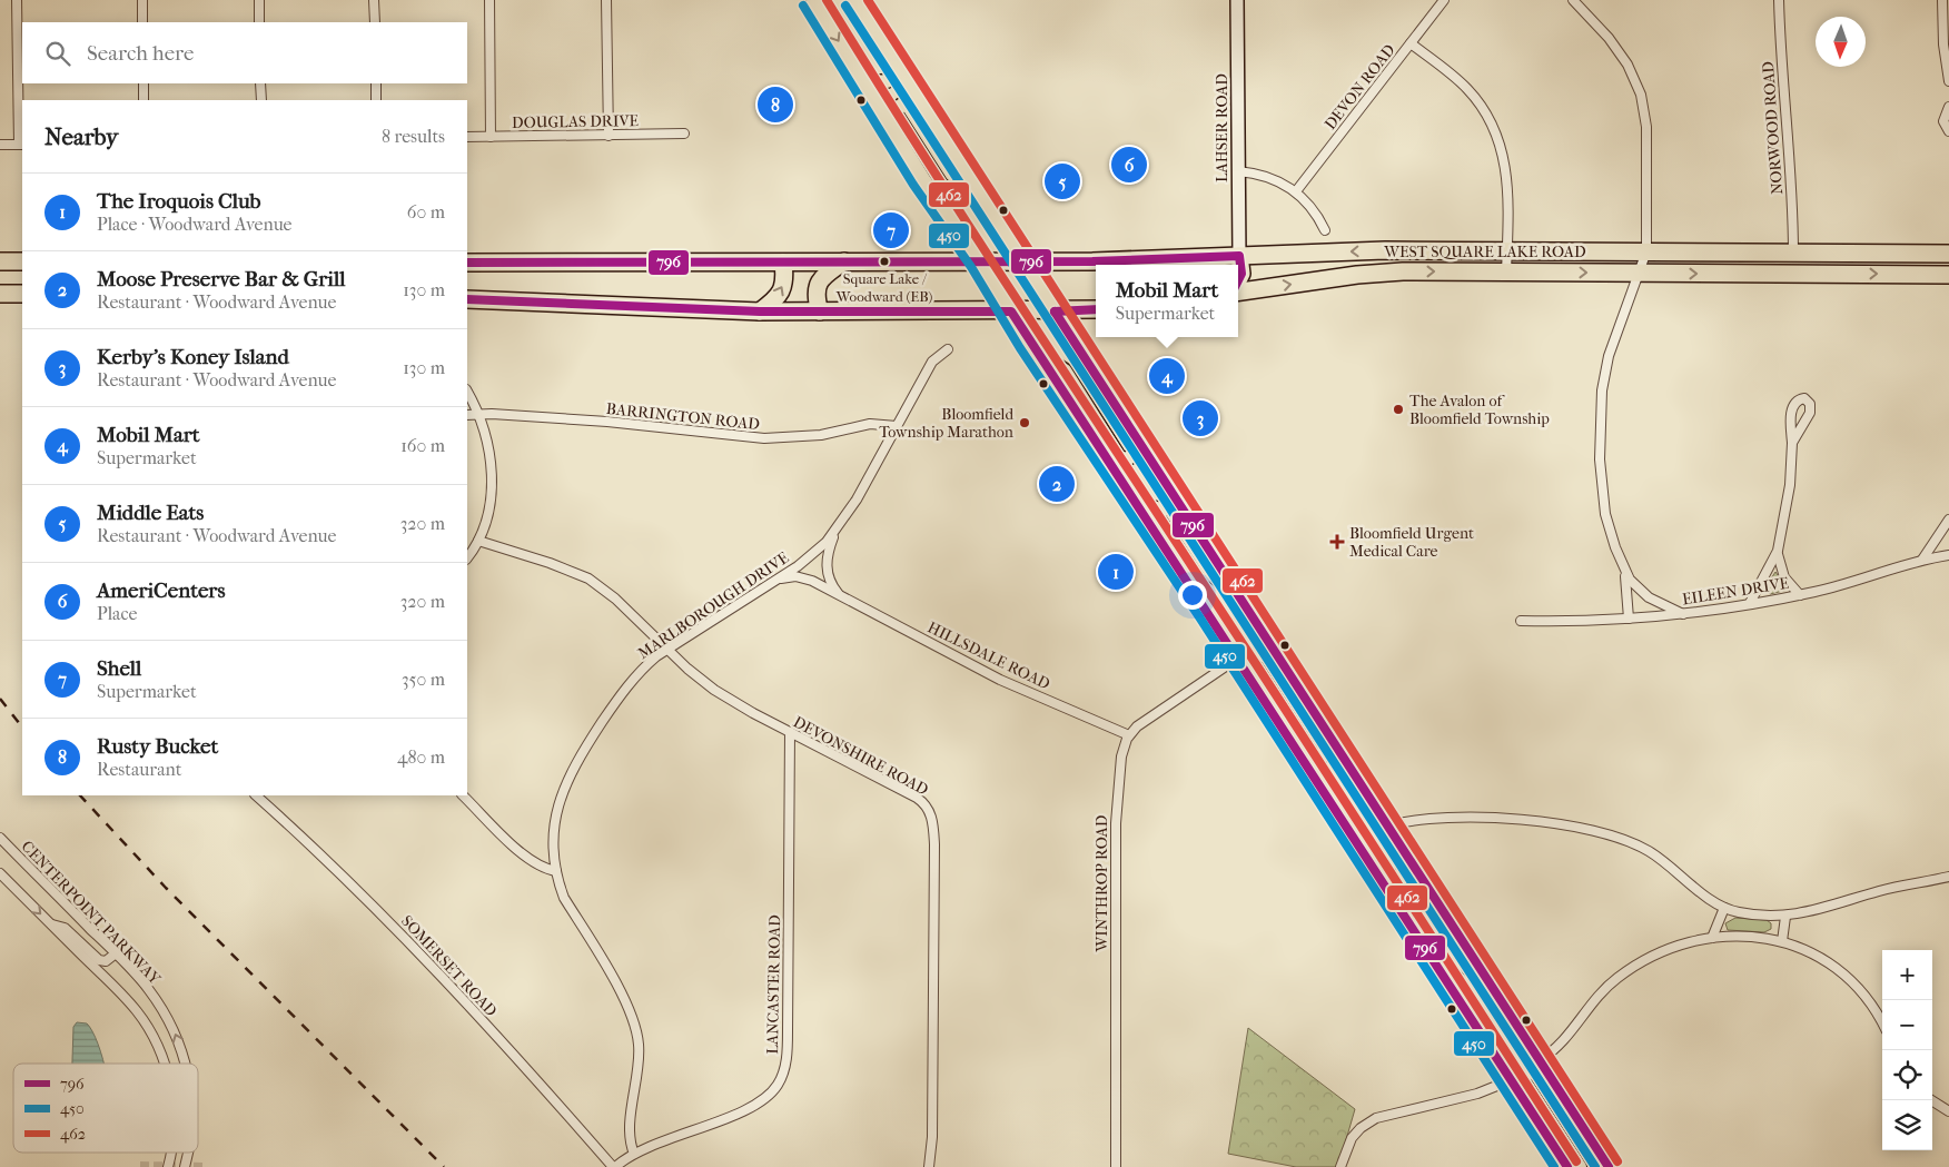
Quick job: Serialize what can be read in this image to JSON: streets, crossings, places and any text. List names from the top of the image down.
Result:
{
  "streets": {
    "highway": ["WEST SQUARE LAKE ROAD"],
    "street": [
      "DEVON ROAD",
      "DOUGLAS DRIVE",
      "LAHSER ROAD",
      "NORWOOD ROAD",
      "BARRINGTON ROAD",
      "EILEEN DRIVE",
      "MARLBOROUGH DRIVE",
      "HILLSDALE ROAD",
      "DEVONSHIRE ROAD",
      "WINTHROP ROAD",
      "CENTERPOINT PARKWAY",
      "SOMERSET ROAD",
      "LANCASTER ROAD"
    ]
  },
  "crossings": [
    ["LAHSER ROAD", "WEST SQUARE LAKE ROAD"],
    ["NORWOOD ROAD", "WEST SQUARE LAKE ROAD"],
    ["BARRINGTON ROAD", "MARLBOROUGH DRIVE"],
    ["MARLBOROUGH DRIVE", "HILLSDALE ROAD"],
    ["MARLBOROUGH DRIVE", "DEVONSHIRE ROAD"],
    ["MARLBOROUGH DRIVE", "LANCASTER ROAD"],
    ["HILLSDALE ROAD", "WINTHROP ROAD"],
    ["DEVONSHIRE ROAD", "LANCASTER ROAD"],
    ["SOMERSET ROAD", "LANCASTER ROAD"]
  ],
  "places": {
    "other": ["Square Lake / Woodward (EB)", "The Avalon of Bloomfield Township", "Bloomfield Township Marathon"],
    "health": ["Bloomfield Urgent Medical Care"]
  },
  "lines": ["transit line 462", "transit line 450", "transit line 796"],
  "legend": ["796", "450", "462"],
  "north": "bottom",
  "page": {
    "search": "Search here",
    "pins": [
      "8",
      "6",
      "5",
      "7",
      "4",
      "3",
      "2",
      "1"
    ],
    "heading": ["Nearby", "8 results"],
    "list": [
      {
        "mark": "1",
        "name": "The Iroquois Club",
        "note": "Place · Woodward Avenue",
        "value": "60 m"
      },
      {
        "mark": "2",
        "name": "Moose Preserve Bar & Grill",
        "note": "Restaurant · Woodward Avenue",
        "value": "130 m"
      },
      {
        "mark": "3",
        "name": "Kerby's Koney Island",
        "note": "Restaurant · Woodward Avenue",
        "value": "130 m"
      },
      {
        "mark": "4",
        "name": "Mobil Mart",
        "note": "Supermarket",
        "value": "160 m"
      },
      {
        "mark": "5",
        "name": "Middle Eats",
        "note": "Restaurant · Woodward Avenue",
        "value": "320 m"
      },
      {
        "mark": "6",
        "name": "AmeriCenters",
        "note": "Place",
        "value": "320 m"
      },
      {
        "mark": "7",
        "name": "Shell",
        "note": "Supermarket",
        "value": "350 m"
      },
      {
        "mark": "8",
        "name": "Rusty Bucket",
        "note": "Restaurant",
        "value": "480 m"
      }
    ],
    "popup": ["Mobil Mart", "Supermarket"],
    "map_buttons": ["+", "−"]
  }
}
